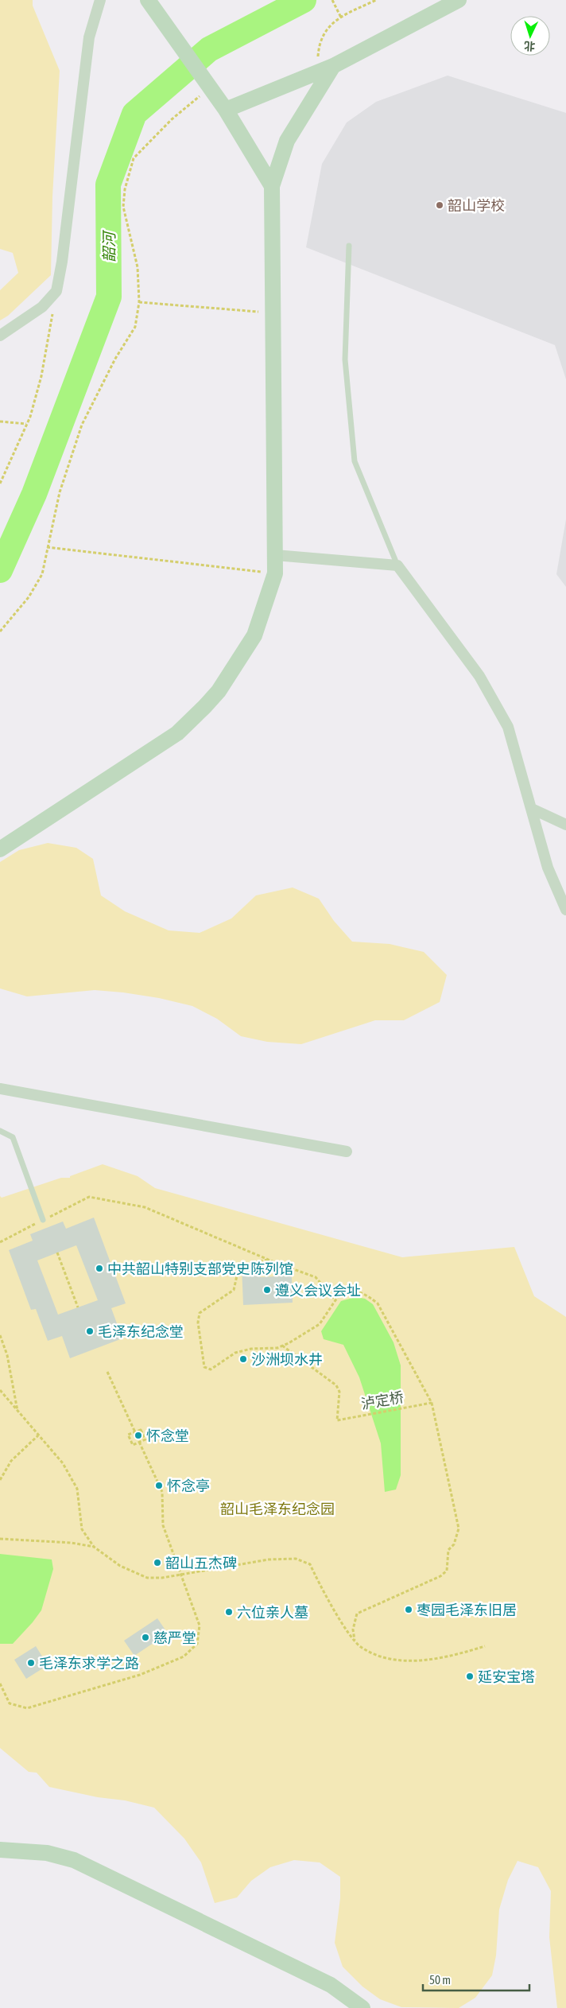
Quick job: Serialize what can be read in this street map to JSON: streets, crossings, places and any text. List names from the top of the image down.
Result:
{
  "streets": {
    "path": ["泸定桥"]
  },
  "water": ["韶河"],
  "parks": ["韶山毛泽东纪念园"],
  "places": [
    "韶山学校",
    "中共韶山特别支部党史陈列馆",
    "遵义会议会址",
    "毛泽东纪念堂",
    "沙洲坝水井",
    "怀念堂",
    "怀念亭",
    "韶山五杰碑",
    "枣园毛泽东旧居",
    "六位亲人墓",
    "慈严堂",
    "毛泽东求学之路",
    "延安宝塔"
  ],
  "scale_bar": "50 m",
  "north": "bottom"
}
